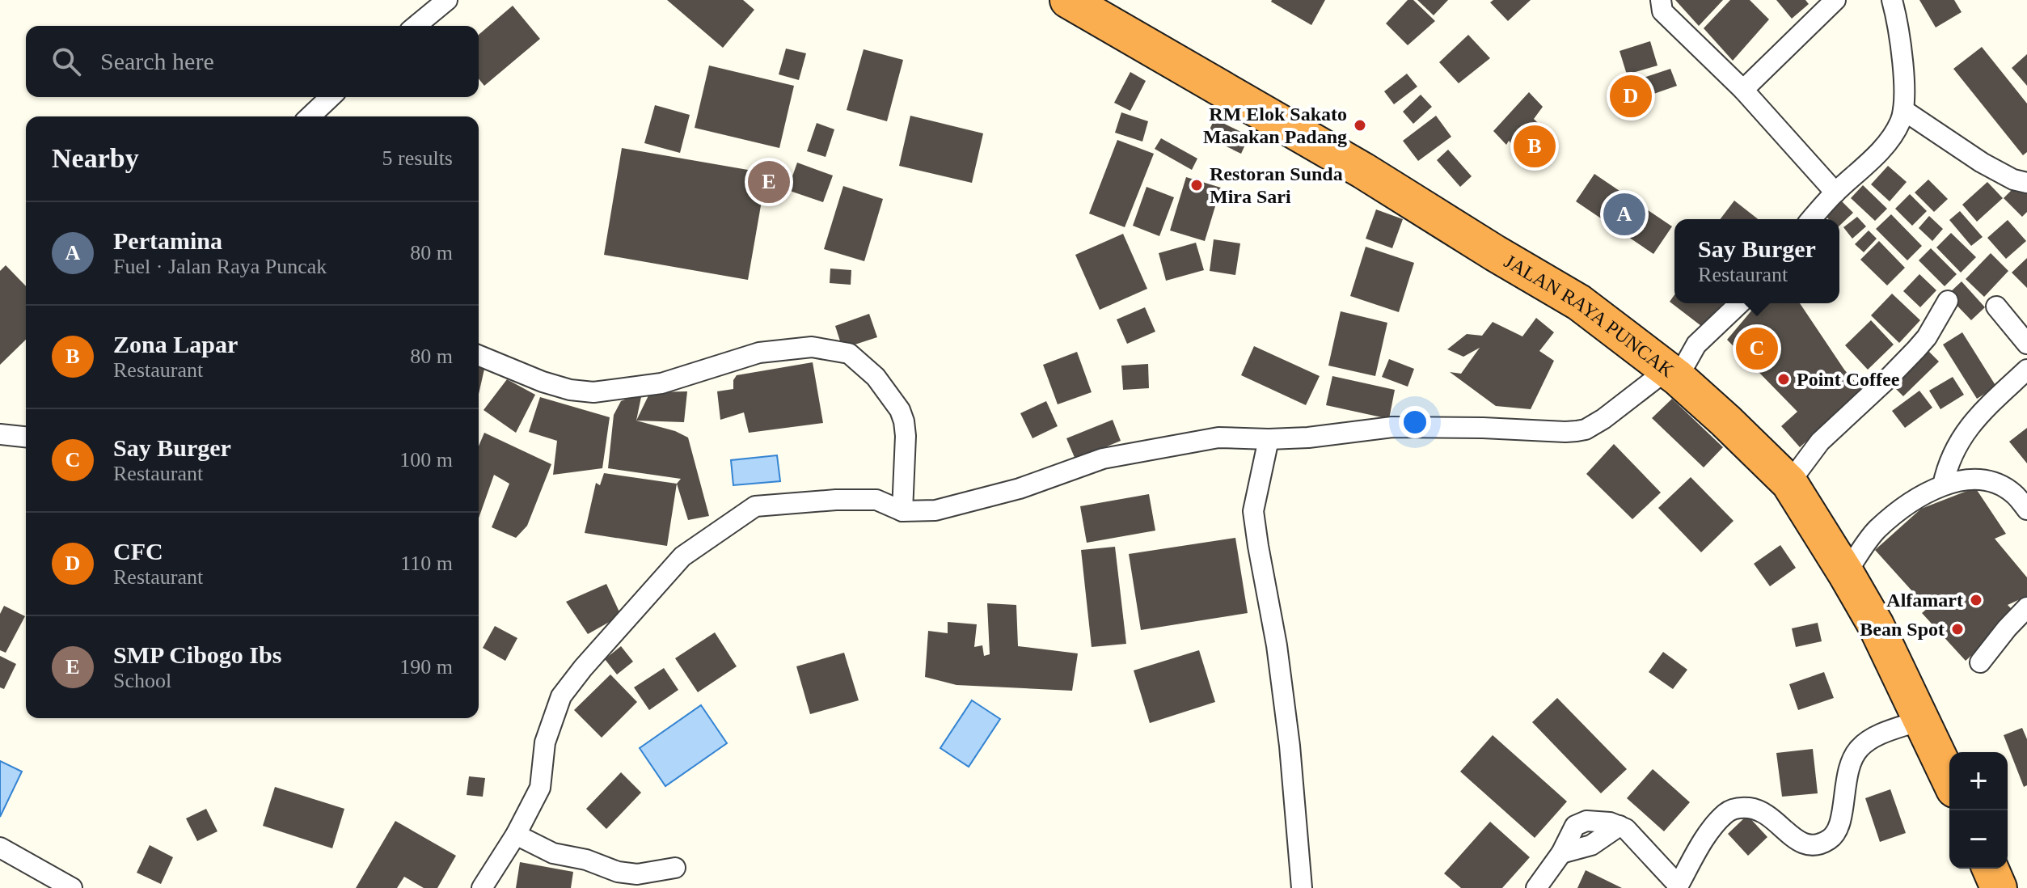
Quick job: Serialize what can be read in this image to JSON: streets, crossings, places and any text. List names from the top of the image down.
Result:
{
  "streets": {
    "highway": ["JALAN RAYA PUNCAK"]
  },
  "places": [
    "RM Elok Sakato Masakan Padang",
    "Restoran Sunda Mira Sari",
    "Point Coffee",
    "Alfamart",
    "Bean Spot"
  ],
  "page": {
    "search": "Search here",
    "pins": [
      "D",
      "B",
      "E",
      "A",
      "C"
    ],
    "heading": ["Nearby", "5 results"],
    "list": [
      {
        "mark": "A",
        "name": "Pertamina",
        "note": "Fuel · Jalan Raya Puncak",
        "value": "80 m"
      },
      {
        "mark": "B",
        "name": "Zona Lapar",
        "note": "Restaurant",
        "value": "80 m"
      },
      {
        "mark": "C",
        "name": "Say Burger",
        "note": "Restaurant",
        "value": "100 m"
      },
      {
        "mark": "D",
        "name": "CFC",
        "note": "Restaurant",
        "value": "110 m"
      },
      {
        "mark": "E",
        "name": "SMP Cibogo Ibs",
        "note": "School",
        "value": "190 m"
      }
    ],
    "popup": ["Say Burger", "Restaurant"],
    "map_buttons": ["+", "−"]
  }
}
